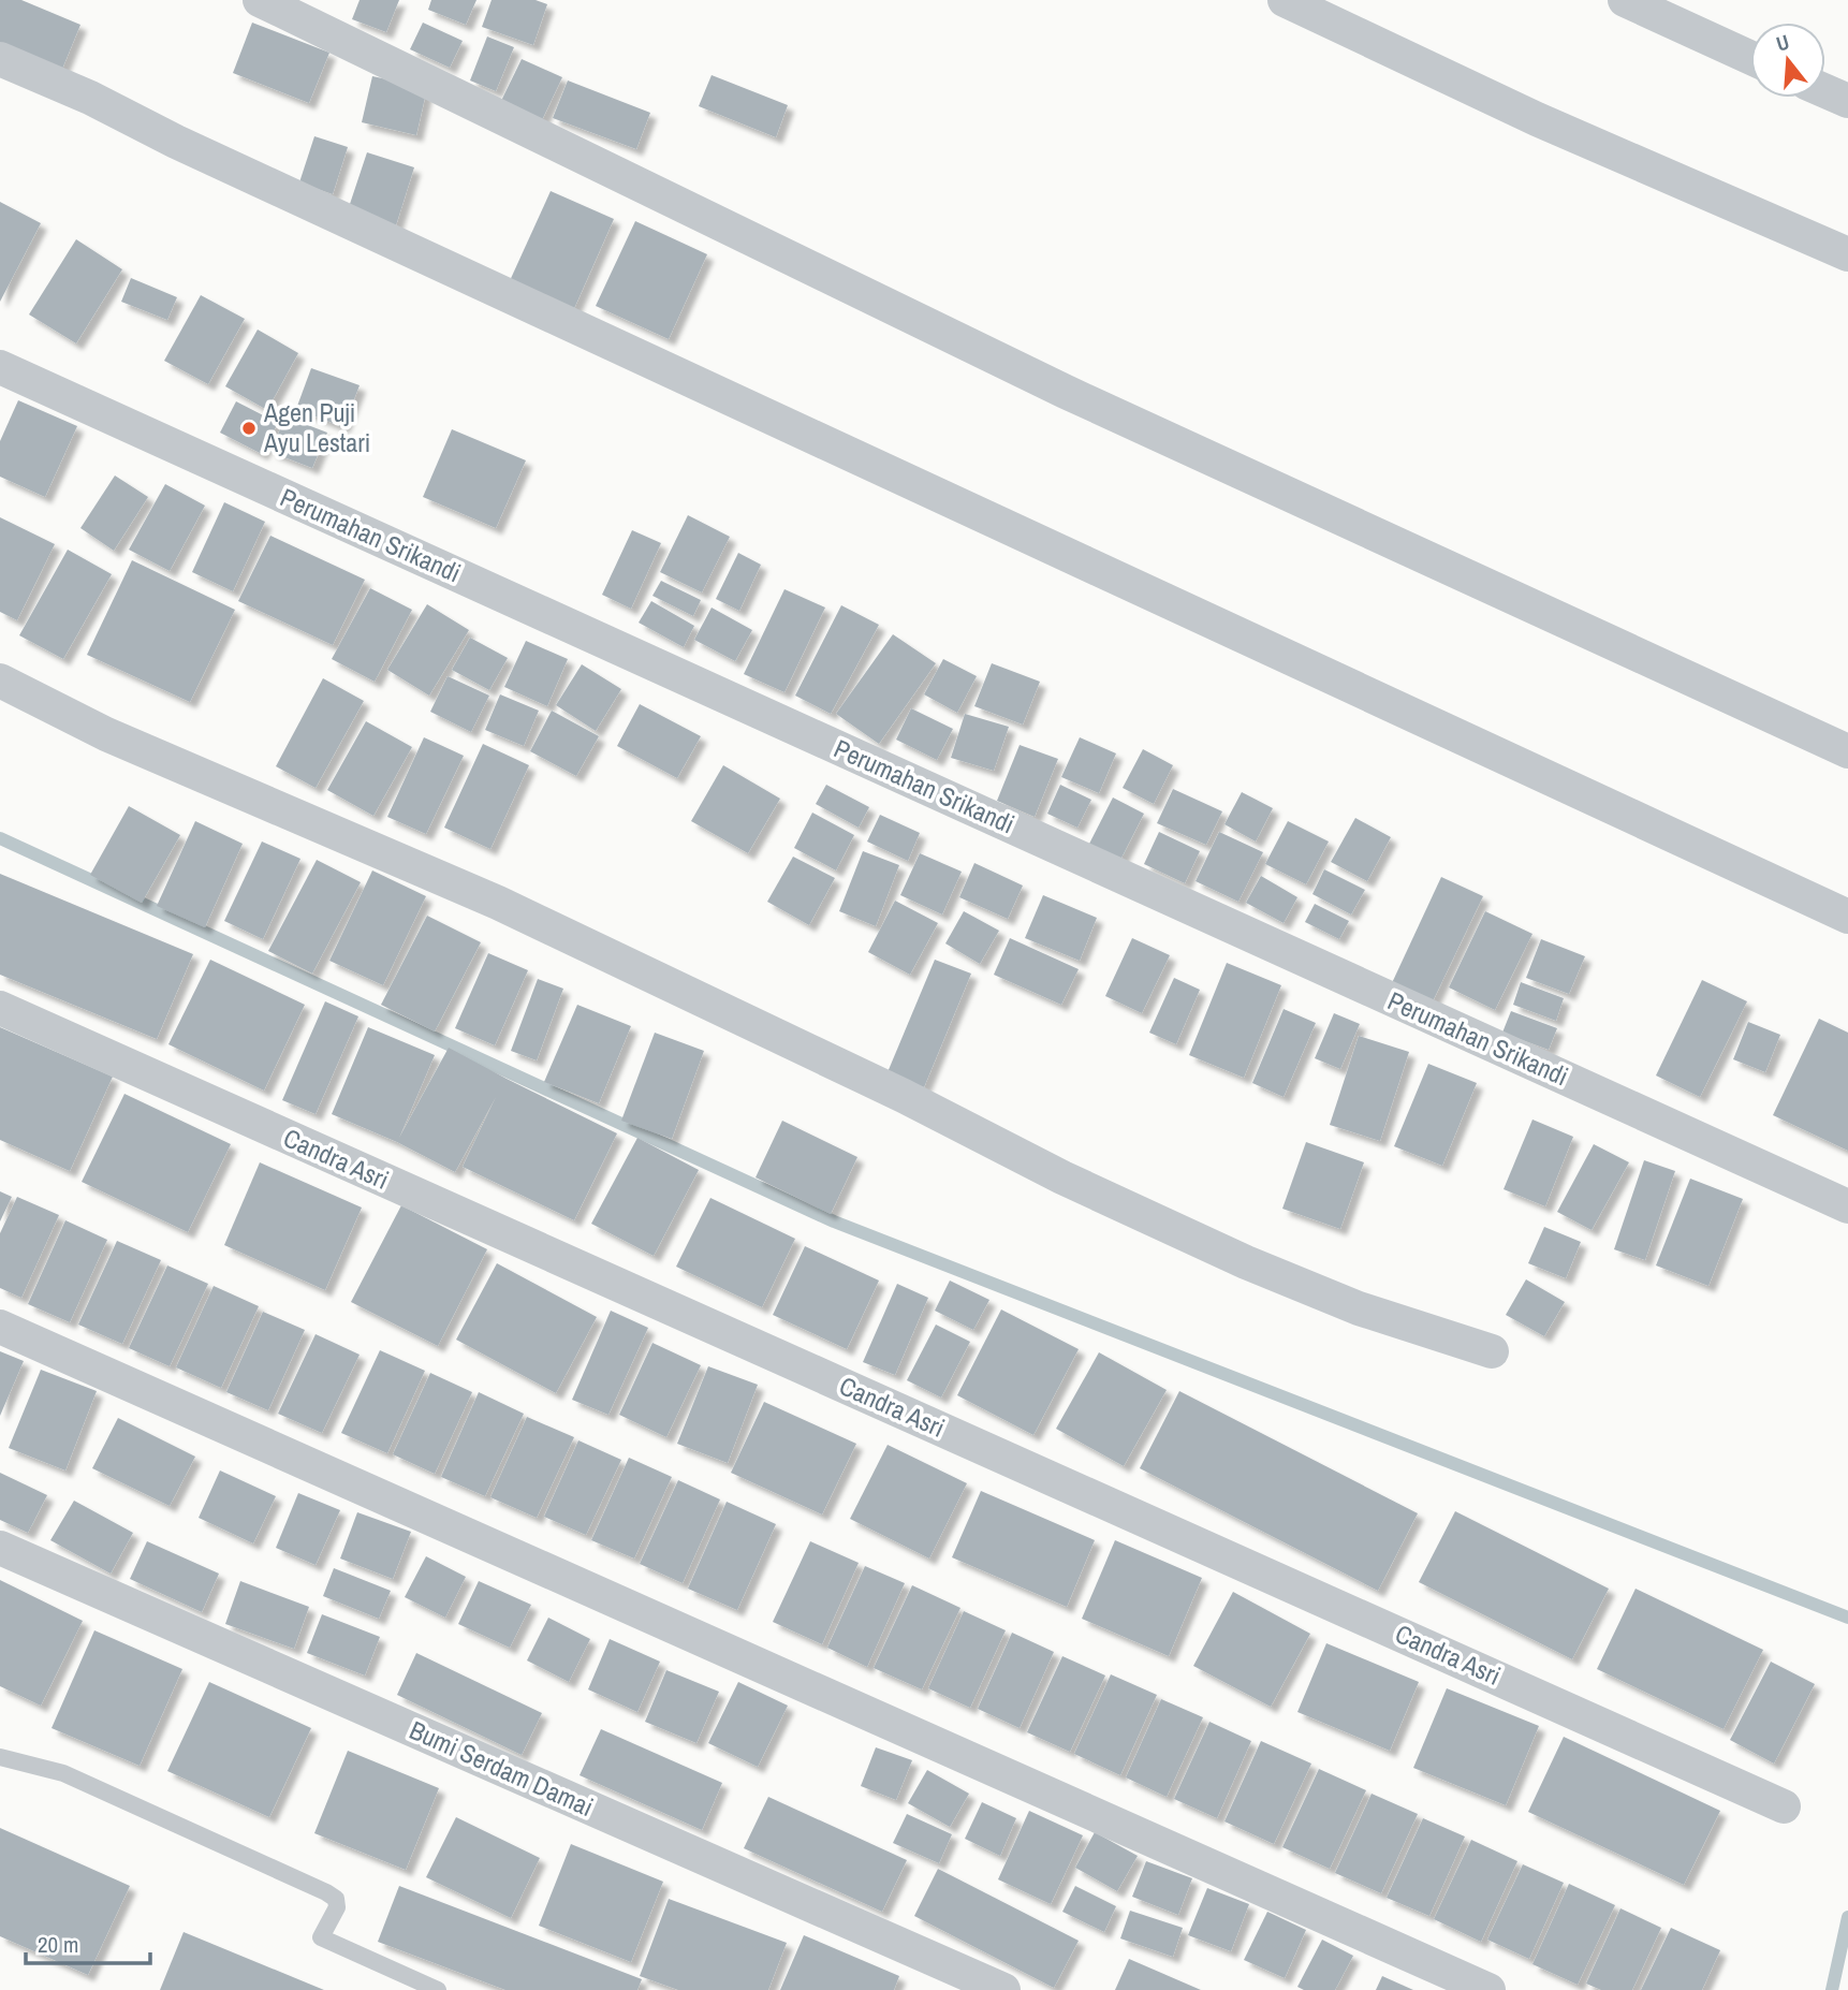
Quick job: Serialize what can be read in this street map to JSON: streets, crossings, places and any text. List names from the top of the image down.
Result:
{
  "streets": {
    "street": ["Perumahan Srikandi", "Candra Asri", "Bumi Serdam Damai"]
  },
  "places": ["Agen Puji Ayu Lestari"],
  "scale_bar": "20 m",
  "north": "top"
}
